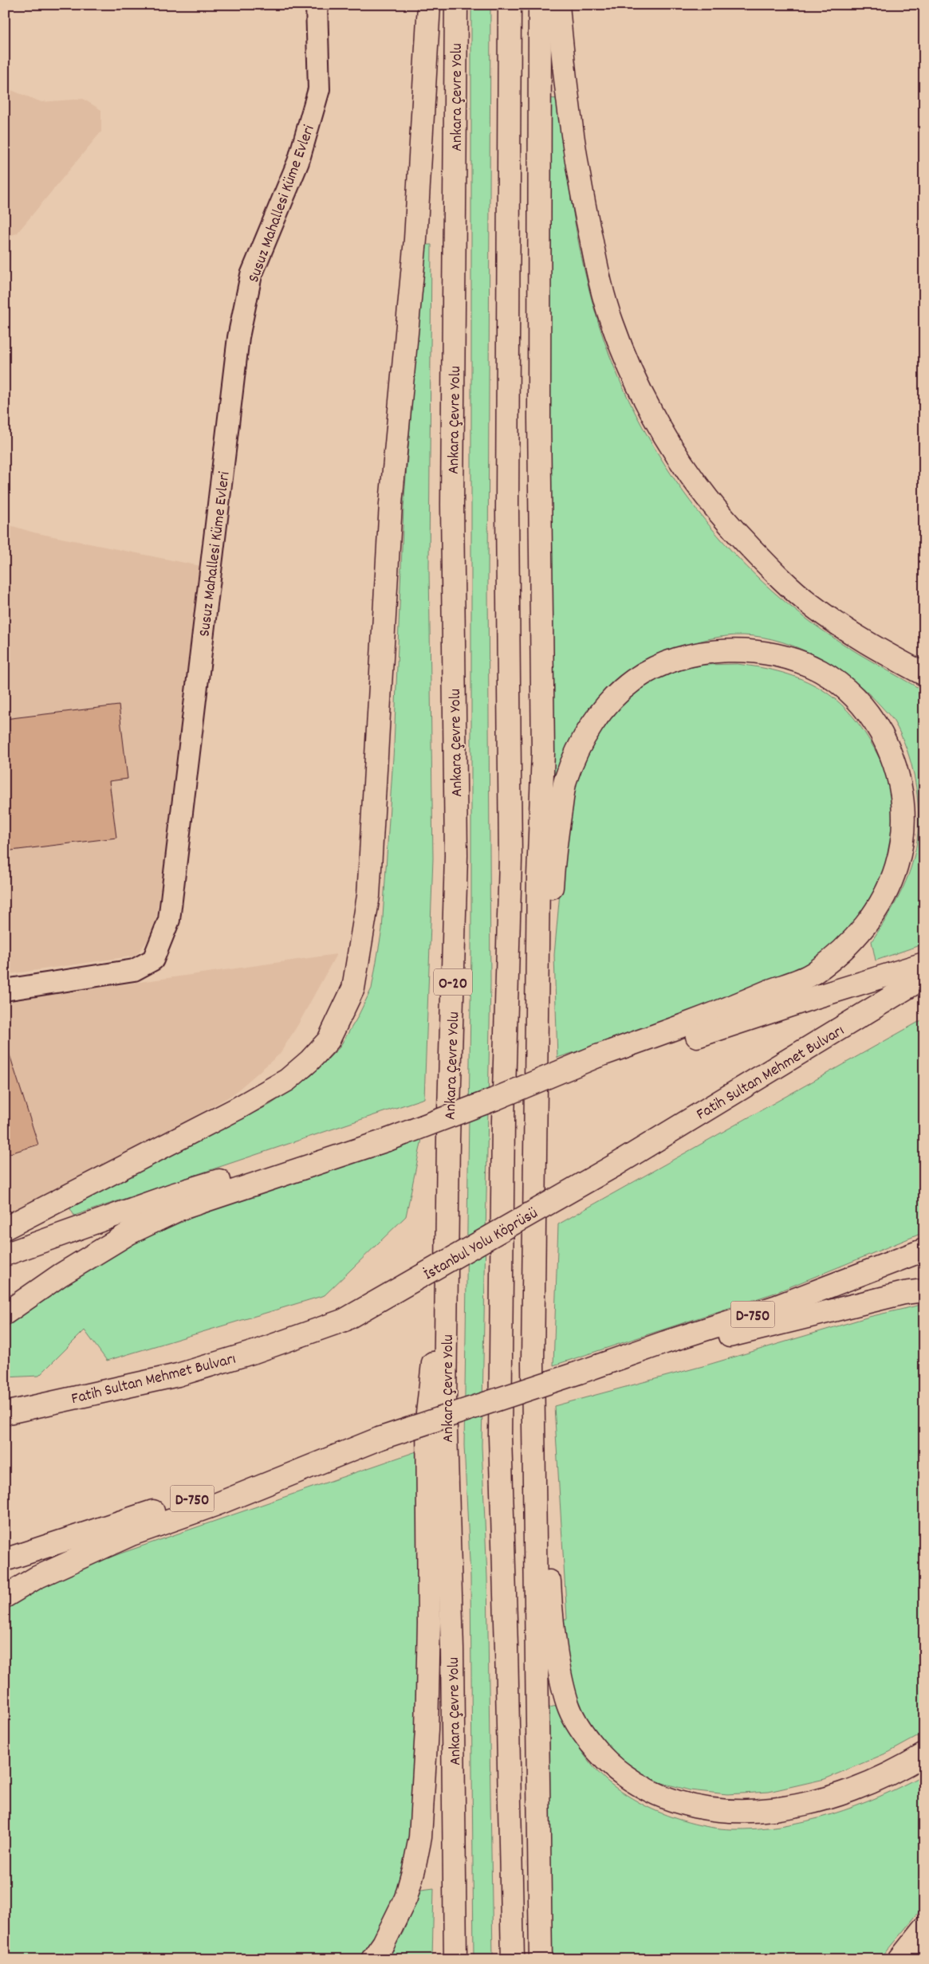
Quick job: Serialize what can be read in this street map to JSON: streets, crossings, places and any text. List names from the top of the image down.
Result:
{
  "streets": {
    "highway": [
      "Ankara Çevre Yolu",
      "O-20",
      "Fatih Sultan Mehmet Bulvarı",
      "İstanbul Yolu Köprüsü",
      "D-750"
    ],
    "street": ["Susuz Mahallesi Küme Evleri"]
  },
  "crossings": [
    ["Fatih Sultan Mehmet Bulvarı", "İstanbul Yolu Köprüsü"]
  ]
}
